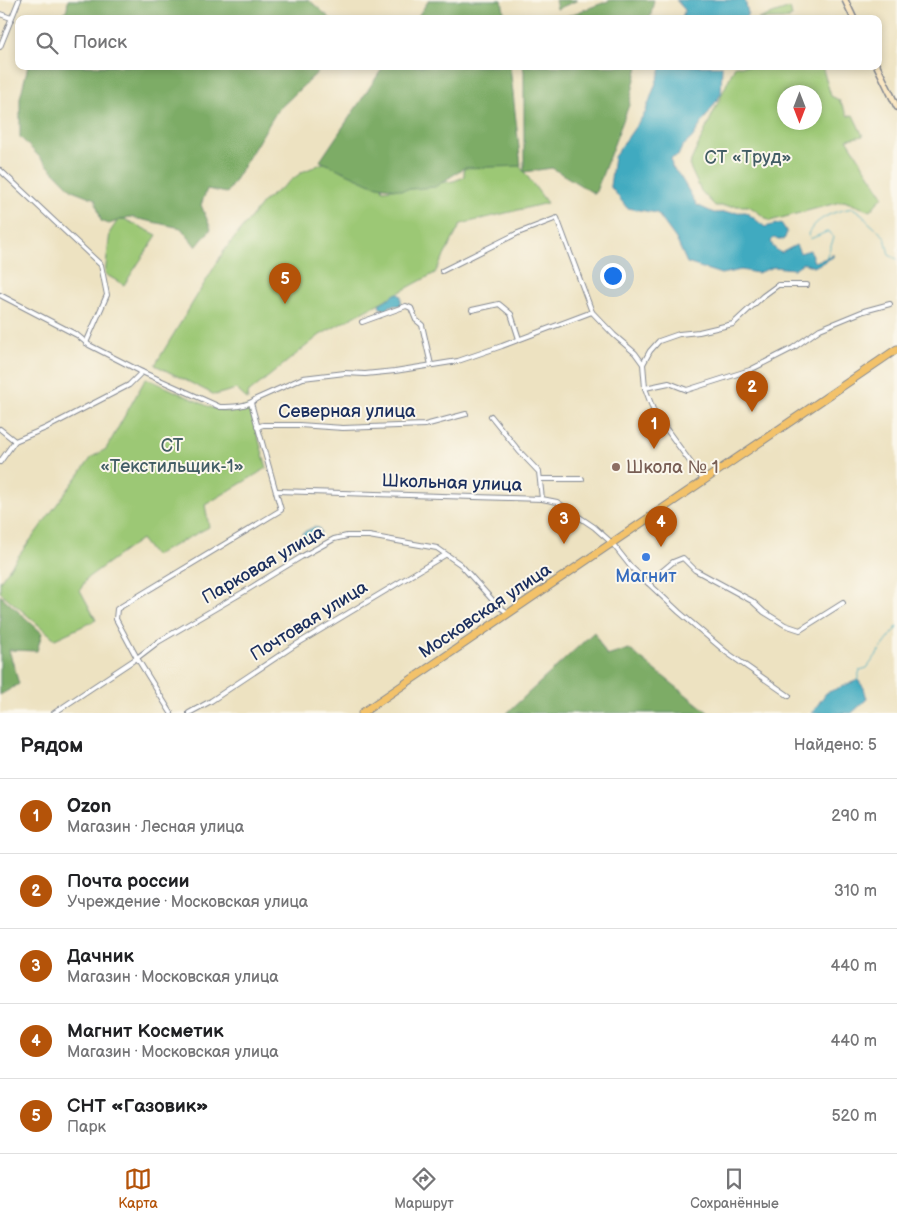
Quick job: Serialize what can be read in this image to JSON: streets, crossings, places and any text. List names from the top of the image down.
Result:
{
  "streets": {
    "highway": ["Московская улица"],
    "street": [
      "Северная улица",
      "Школьная улица",
      "Парковая улица",
      "Почтовая улица"
    ]
  },
  "crossings": [
    ["Школьная улица", "Московская улица"],
    ["Парковая улица", "Московская улица"],
    ["Парковая улица", "Почтовая улица"]
  ],
  "parks": ["СТ «Труд»", "СТ «Текстильщик-1»"],
  "places": ["Школа № 1", "Магнит"],
  "north": "bottom",
  "page": {
    "search": "Поиск",
    "pins": [
      "5",
      "2",
      "1",
      "3",
      "4"
    ],
    "heading": ["Рядом", "Найдено: 5"],
    "list": [
      {
        "mark": "1",
        "name": "Ozon",
        "note": "Магазин · Лесная улица",
        "value": "290 m"
      },
      {
        "mark": "2",
        "name": "Почта россии",
        "note": "Учреждение · Московская улица",
        "value": "310 m"
      },
      {
        "mark": "3",
        "name": "Дачник",
        "note": "Магазин · Московская улица",
        "value": "440 m"
      },
      {
        "mark": "4",
        "name": "Магнит Косметик",
        "note": "Магазин · Московская улица",
        "value": "440 m"
      },
      {
        "mark": "5",
        "name": "СНТ «Газовик»",
        "note": "Парк",
        "value": "520 m"
      }
    ],
    "nav": ["Карта", "Маршрут", "Сохранённые"]
  }
}
